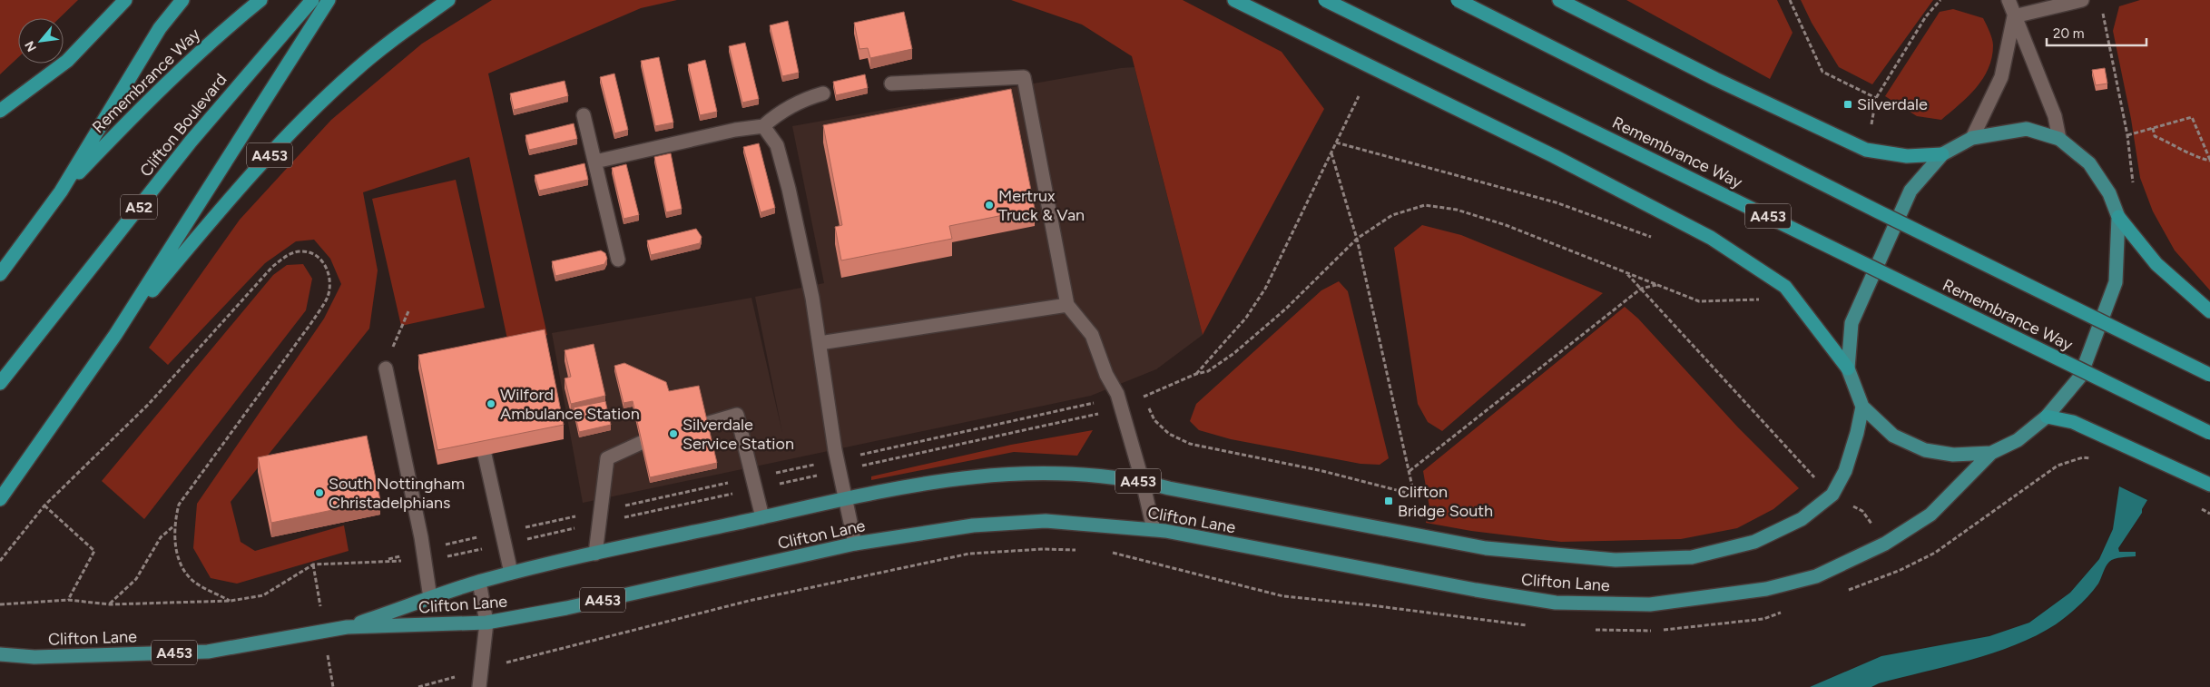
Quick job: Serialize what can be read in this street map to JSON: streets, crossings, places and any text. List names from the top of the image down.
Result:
{
  "streets": {
    "highway": [
      "Remembrance Way",
      "Clifton Boulevard",
      "A453",
      "A52"
    ],
    "main road": ["Clifton Lane"]
  },
  "crossings": [
    ["A453", "Clifton Lane"]
  ],
  "places": {
    "transit": ["Silverdale", "Clifton Bridge South"],
    "other": [
      "Mertrux Truck & Van",
      "Wilford Ambulance Station",
      "Silverdale Service Station",
      "South Nottingham Christadelphians"
    ]
  },
  "scale_bar": "20 m",
  "north": "bottom left"
}
